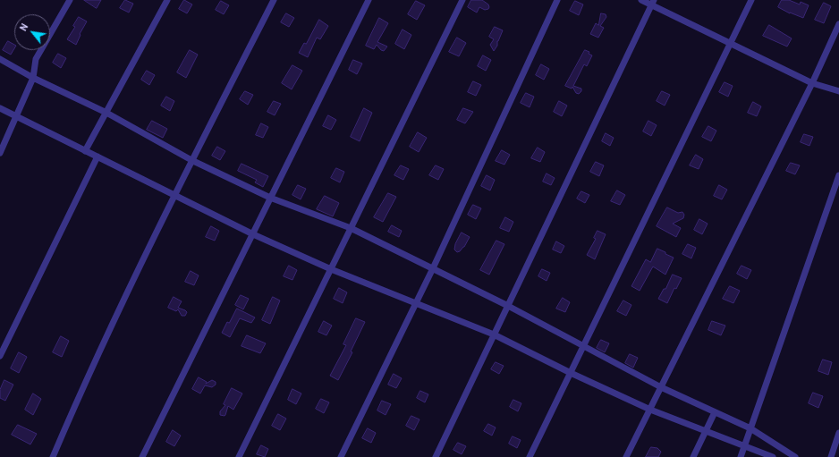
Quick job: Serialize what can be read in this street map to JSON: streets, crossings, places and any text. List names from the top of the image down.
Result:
{
  "north": "top left"
}
